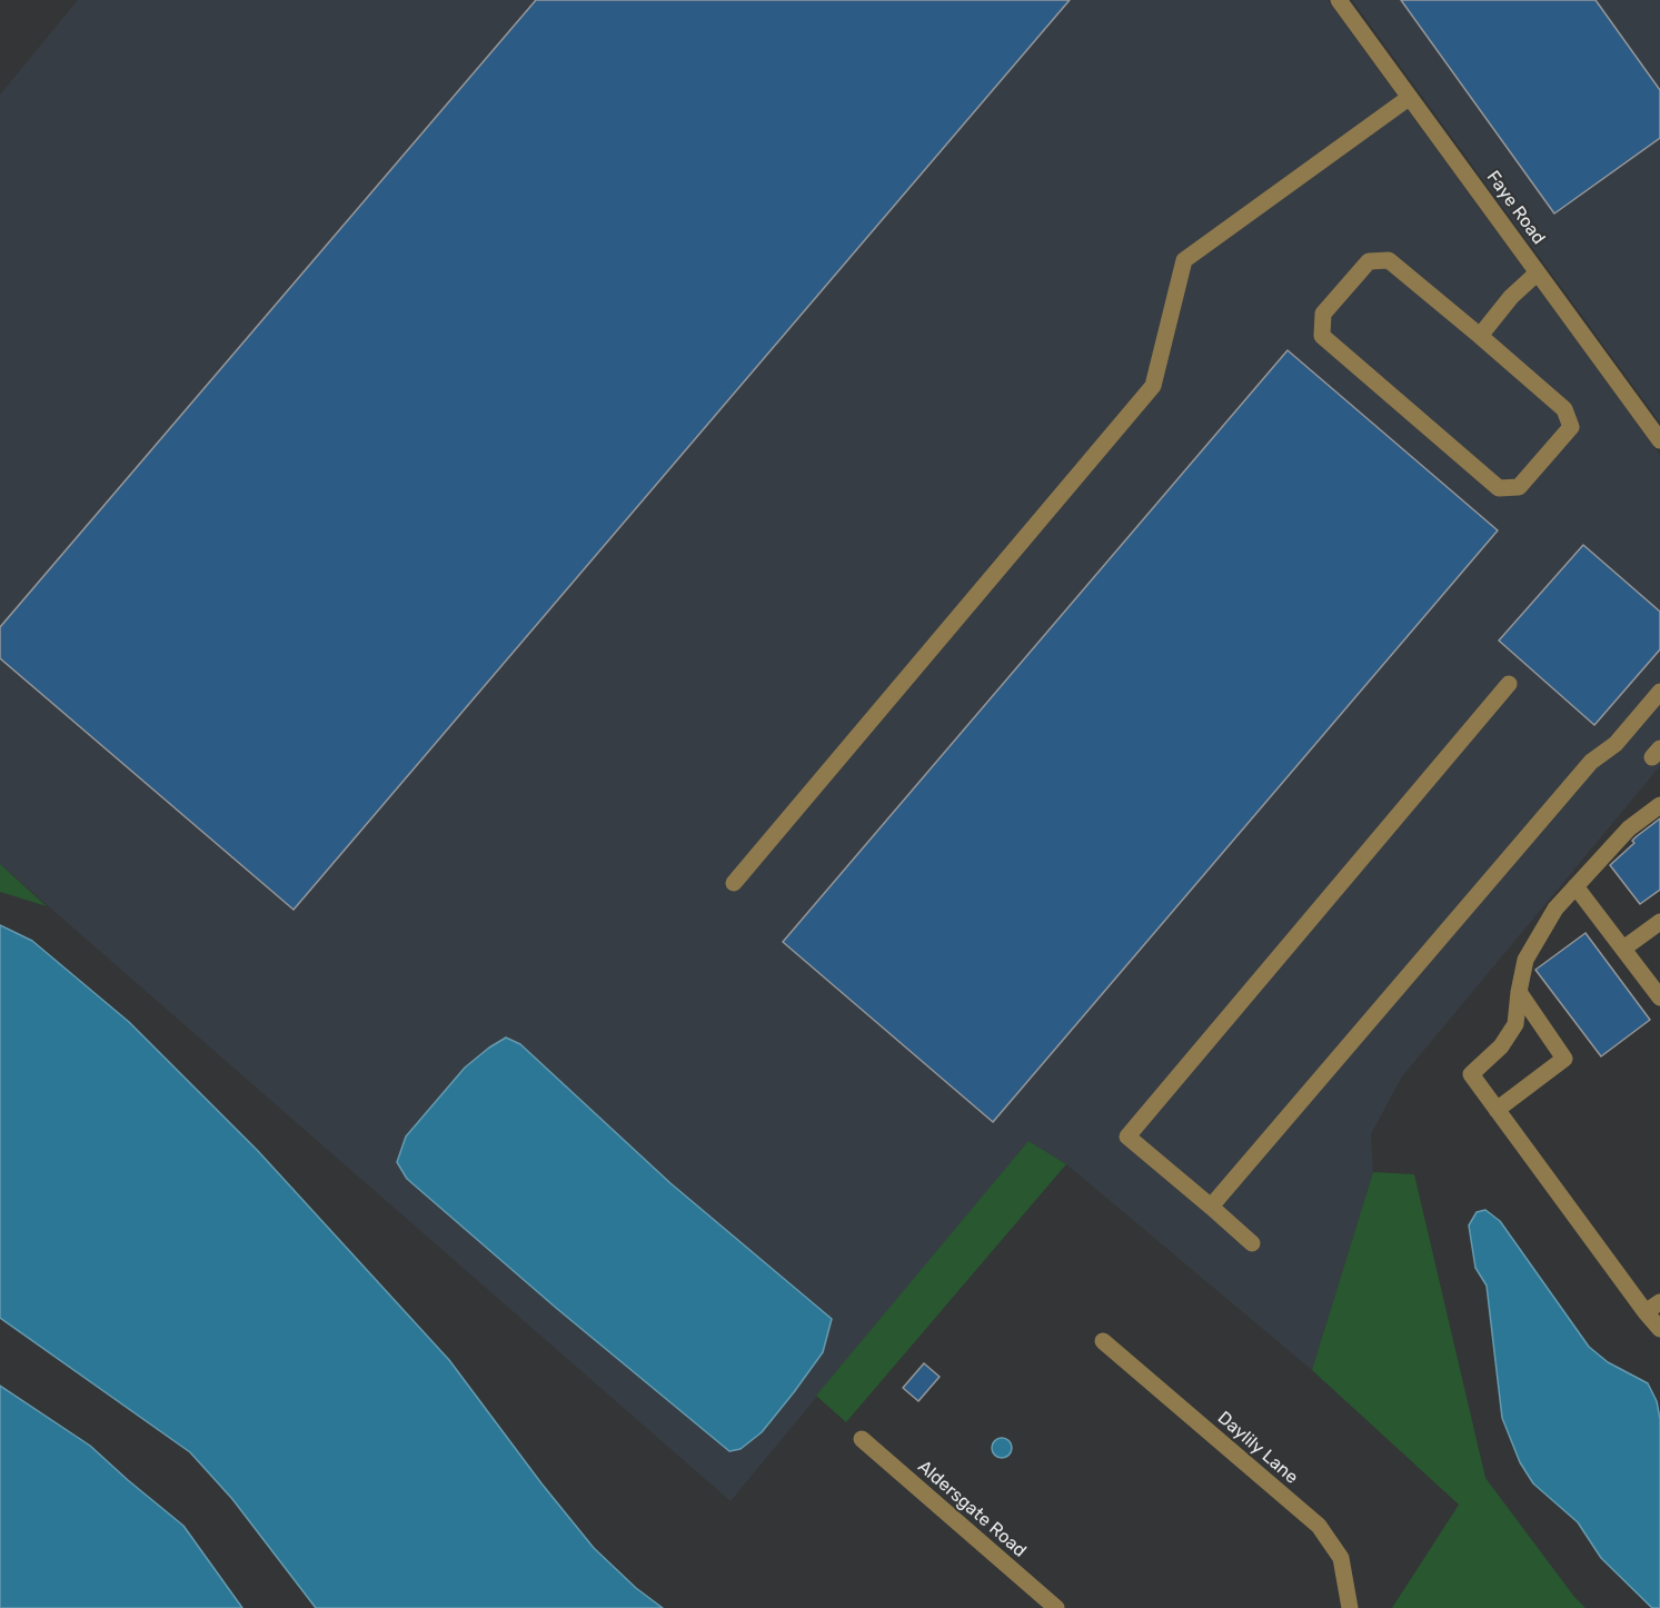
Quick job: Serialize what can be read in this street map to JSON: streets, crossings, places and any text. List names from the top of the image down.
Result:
{
  "streets": {
    "street": ["Faye Road", "Daylily Lane", "Aldersgate Road"]
  }
}
